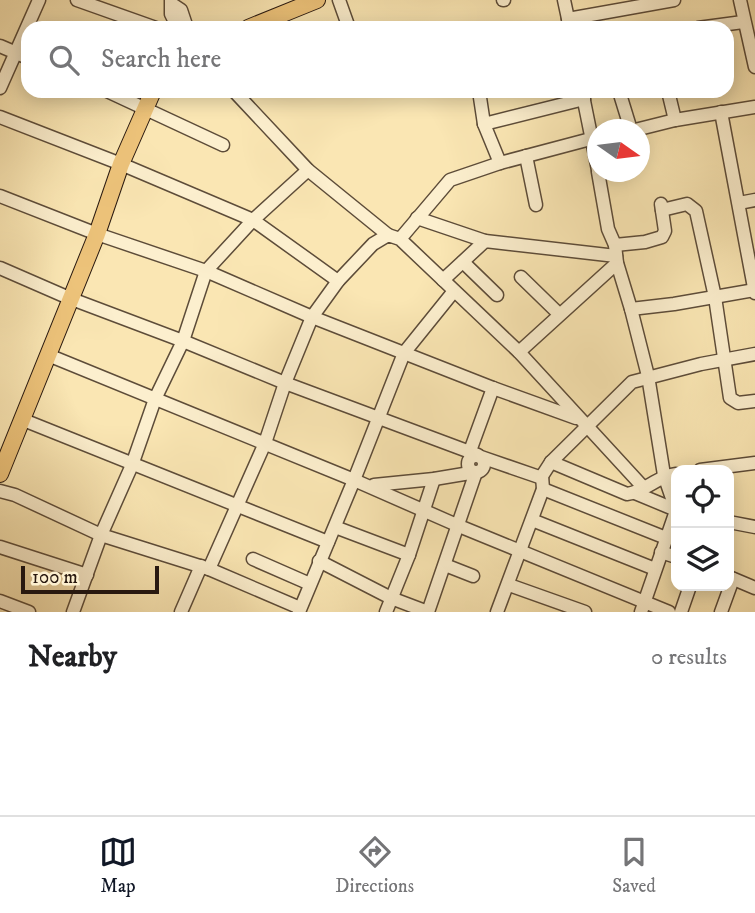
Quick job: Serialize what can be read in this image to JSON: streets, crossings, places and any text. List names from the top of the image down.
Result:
{
  "scale_bar": "100 m",
  "north": "right",
  "page": {
    "search": "Search here",
    "scale": "100 m",
    "heading": ["Nearby", "0 results"],
    "nav": ["Map", "Directions", "Saved"]
  }
}
